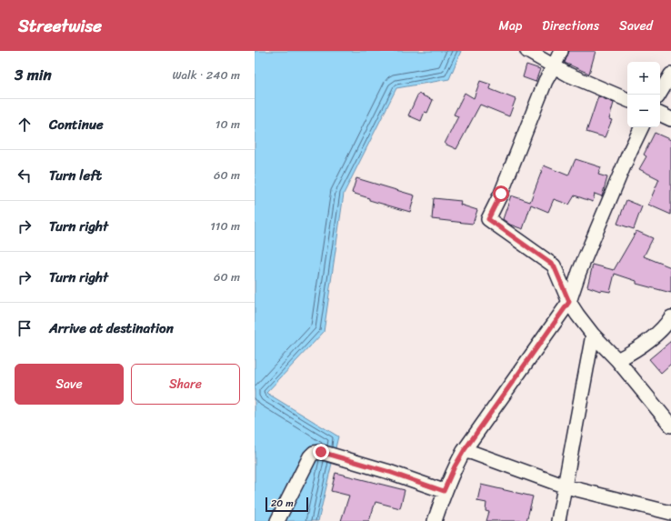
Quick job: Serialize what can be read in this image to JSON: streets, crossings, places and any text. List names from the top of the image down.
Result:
{
  "scale_bar": "20 m",
  "page": {
    "header": "Streetwise",
    "nav": ["Map", "Directions", "Saved"],
    "heading": ["3 min", "Walk · 240 m"],
    "map_buttons": ["+", "−"],
    "list": [
      ["Continue", "10 m"],
      ["Turn left", "60 m"],
      ["Turn right", "110 m"],
      ["Turn right", "60 m"],
      "Arrive at destination"
    ],
    "buttons": ["Save", "Share"],
    "scale": "20 m"
  }
}
